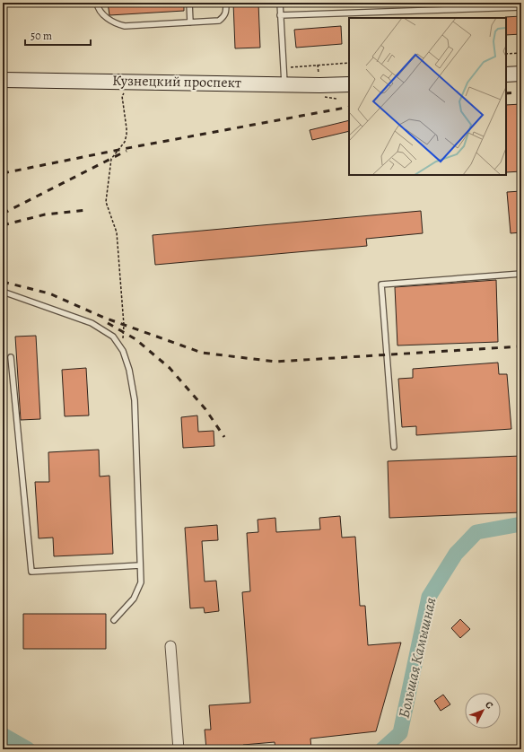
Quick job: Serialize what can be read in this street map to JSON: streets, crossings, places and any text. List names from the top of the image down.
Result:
{
  "streets": {
    "street": ["Кузнецкий проспект"]
  },
  "water": ["Большая Камышная"],
  "scale_bar": "50 m",
  "north": "top right"
}
